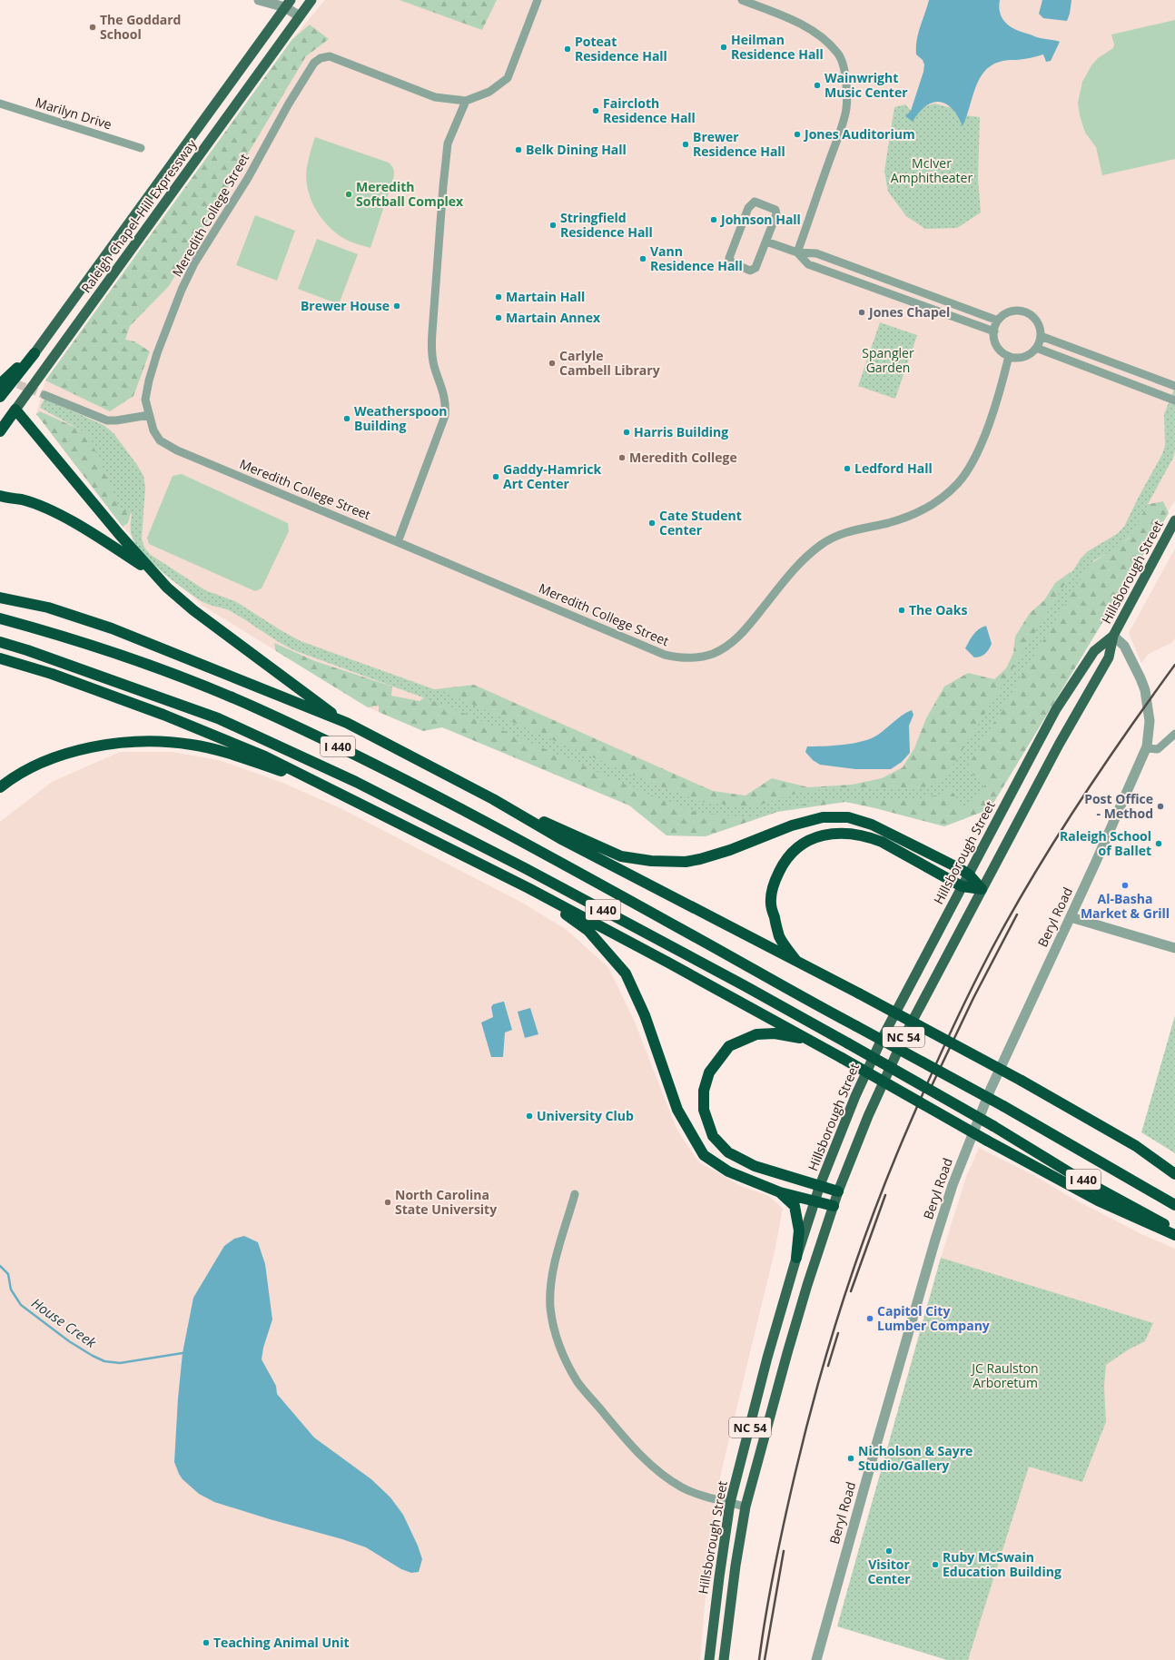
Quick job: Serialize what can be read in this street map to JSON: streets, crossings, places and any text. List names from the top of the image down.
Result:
{
  "streets": {
    "highway": ["Raleigh Chapel–Hill Expressway", "I 440"],
    "main road": ["Hillsborough Street", "NC 54"],
    "street": ["Marilyn Drive", "Meredith College Street", "Beryl Road"]
  },
  "crossings": [
    ["Hillsborough Street", "Beryl Road"]
  ],
  "water": ["House Creek"],
  "parks": ["McIver Amphitheater", "Spangler Garden", "JC Raulston Arboretum"],
  "places": [
    "The Goddard School",
    "Heilman Residence Hall",
    "Poteat Residence Hall",
    "Wainwright Music Center",
    "Faircloth Residence Hall",
    "Jones Auditorium",
    "Brewer Residence Hall",
    "Belk Dining Hall",
    "Meredith Softball Complex",
    "Johnson Hall",
    "Stringfield Residence Hall",
    "Vann Residence Hall",
    "Martain Hall",
    "Brewer House",
    "Jones Chapel",
    "Martain Annex",
    "Carlyle Cambell Library",
    "Weatherspoon Building",
    "Harris Building",
    "Meredith College",
    "Ledford Hall",
    "Gaddy-Hamrick Art Center",
    "Cate Student Center",
    "The Oaks",
    "Post Office - Method",
    "Raleigh School of Ballet",
    "Al-Basha Market & Grill",
    "University Club",
    "North Carolina State University",
    "Capitol City Lumber Company",
    "Nicholson & Sayre Studio/Gallery",
    "Visitor Center",
    "Ruby McSwain Education Building",
    "Teaching Animal Unit"
  ]
}
